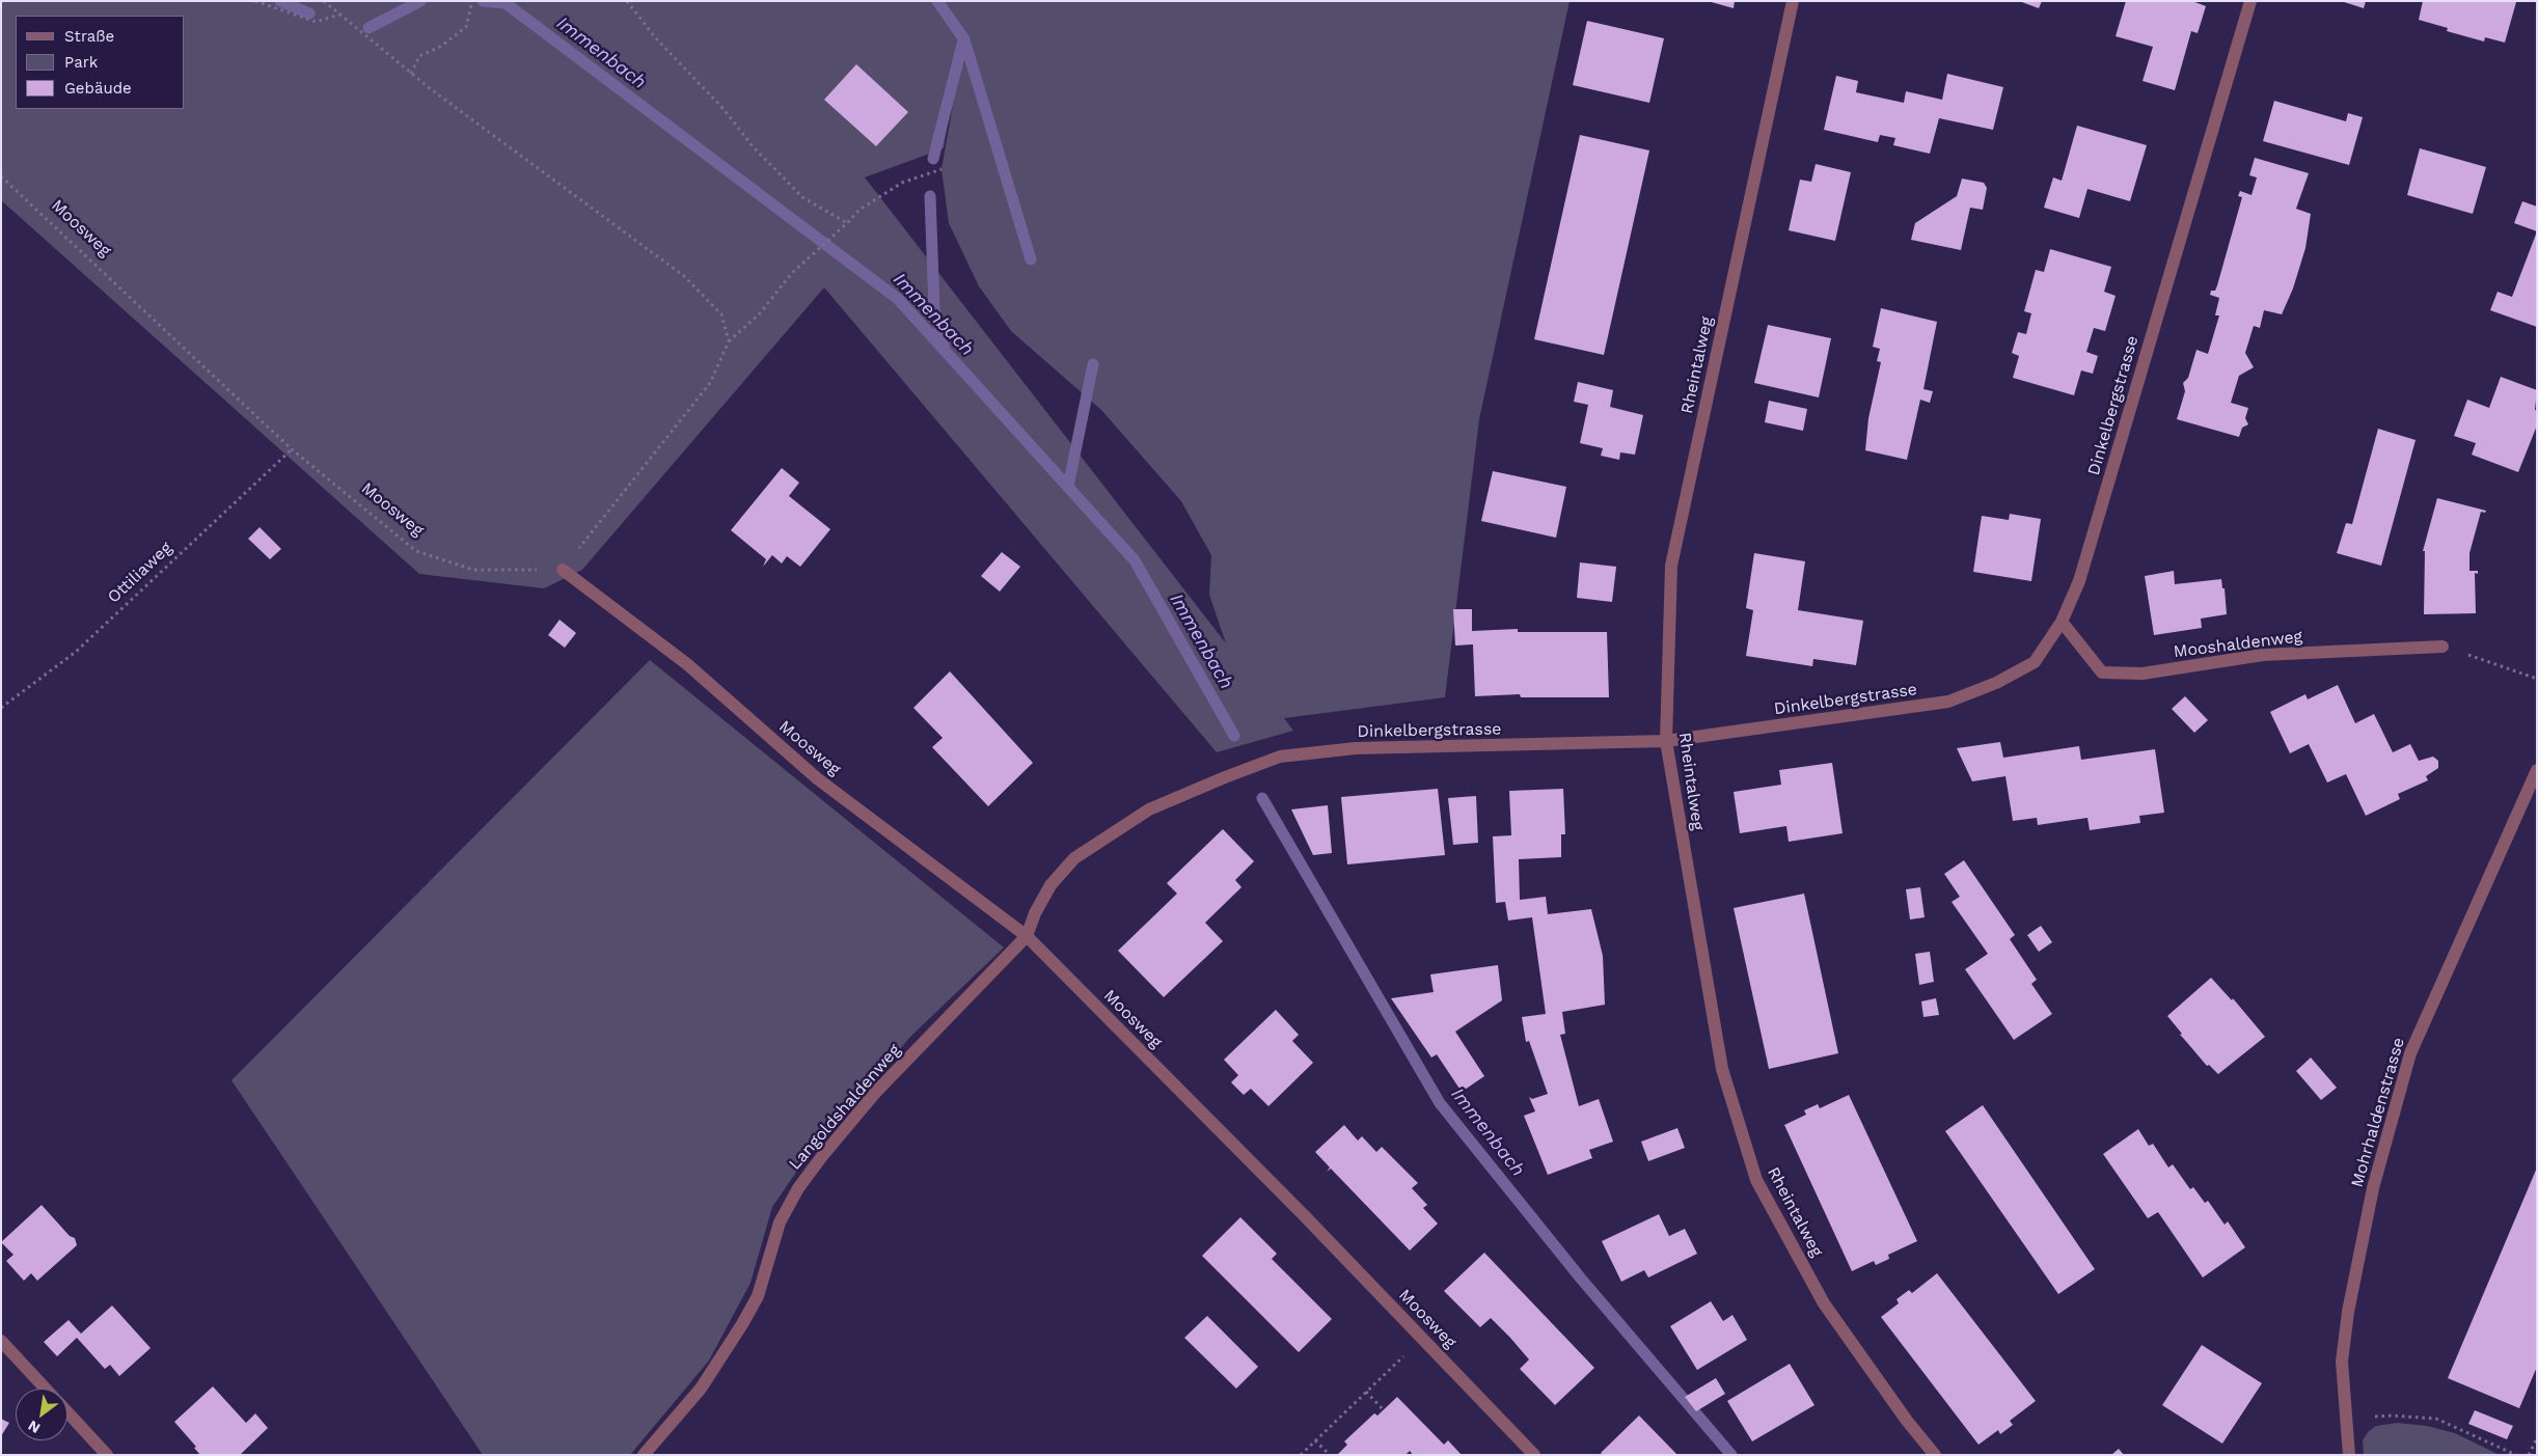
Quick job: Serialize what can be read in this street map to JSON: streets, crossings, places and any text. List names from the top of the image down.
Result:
{
  "streets": {
    "street": [
      "Moosweg",
      "Rheintalweg",
      "Dinkelbergstrasse",
      "Mooshaldenweg",
      "Langoldshaldenweg",
      "Mohrhaldenstrasse"
    ],
    "path": ["Ottiliaweg"]
  },
  "crossings": [
    ["Moosweg", "Dinkelbergstrasse"],
    ["Moosweg", "Ottiliaweg"],
    ["Moosweg", "Langoldshaldenweg"],
    ["Rheintalweg", "Dinkelbergstrasse"],
    ["Dinkelbergstrasse", "Mooshaldenweg"],
    ["Dinkelbergstrasse", "Langoldshaldenweg"]
  ],
  "water": ["Immenbach"],
  "legend": ["Straße", "Park", "Gebäude"],
  "north": "bottom left"
}
